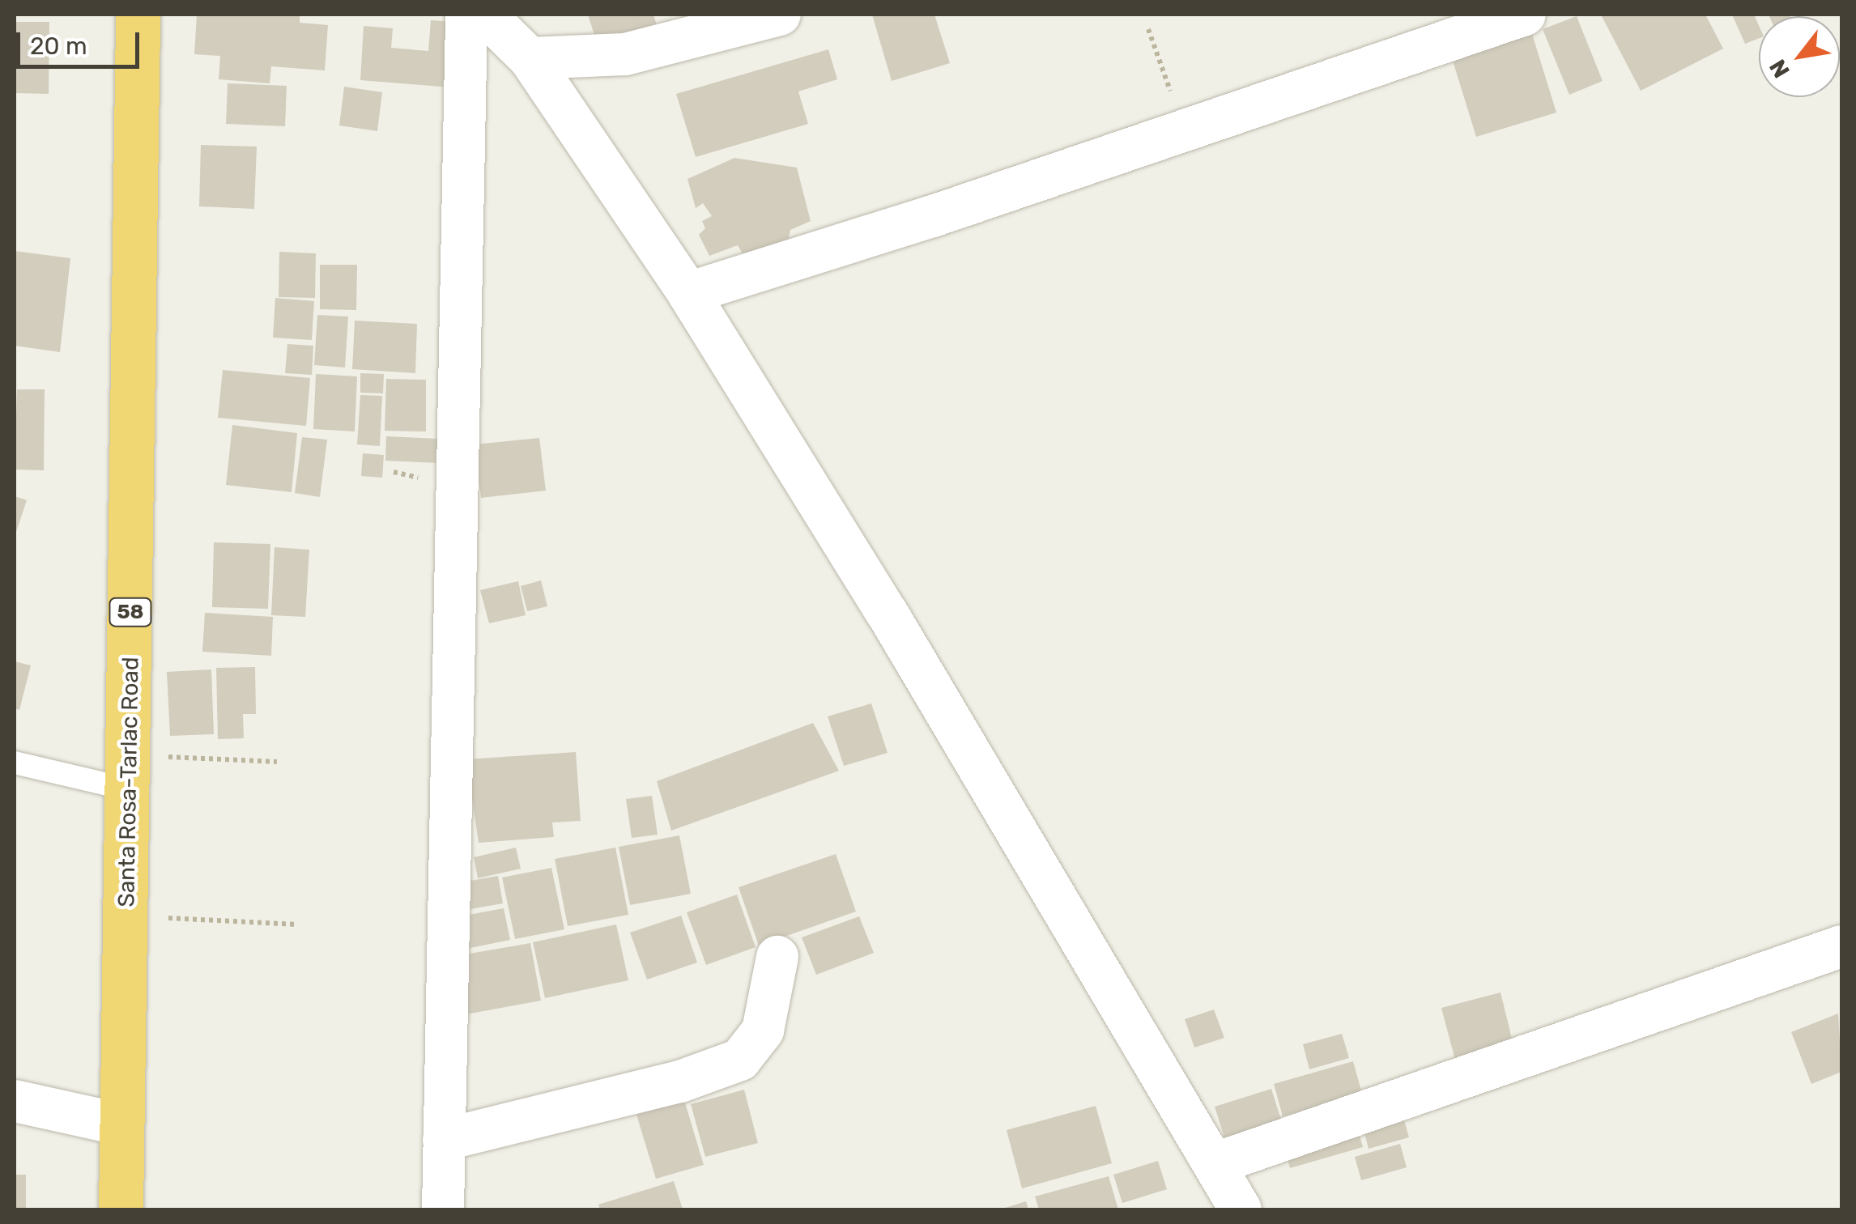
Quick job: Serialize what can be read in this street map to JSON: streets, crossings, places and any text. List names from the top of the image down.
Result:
{
  "streets": {
    "highway": ["58", "Santa Rosa-Tarlac Road"]
  },
  "scale_bar": "20 m",
  "north": "bottom left"
}
